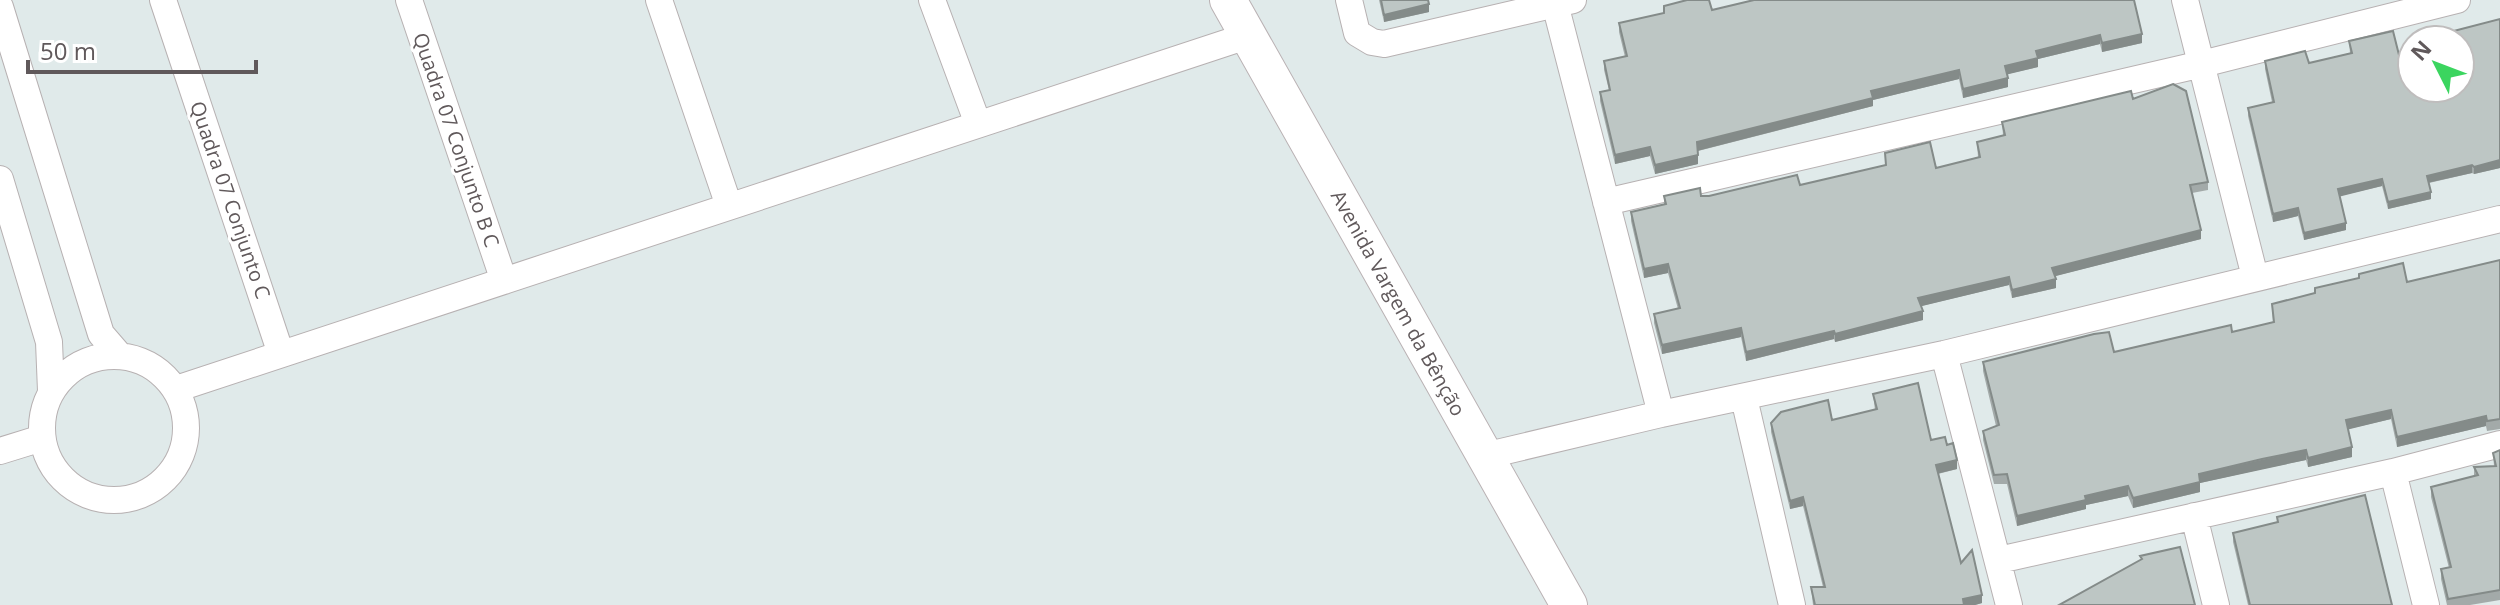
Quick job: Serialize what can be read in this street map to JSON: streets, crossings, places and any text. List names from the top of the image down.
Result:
{
  "streets": {
    "street": ["Quadra 07 Conjunto B C", "Quadra 07 Conjunto C", "Avenida Vargem da Bênção"]
  },
  "scale_bar": "50 m",
  "north": "top left"
}
